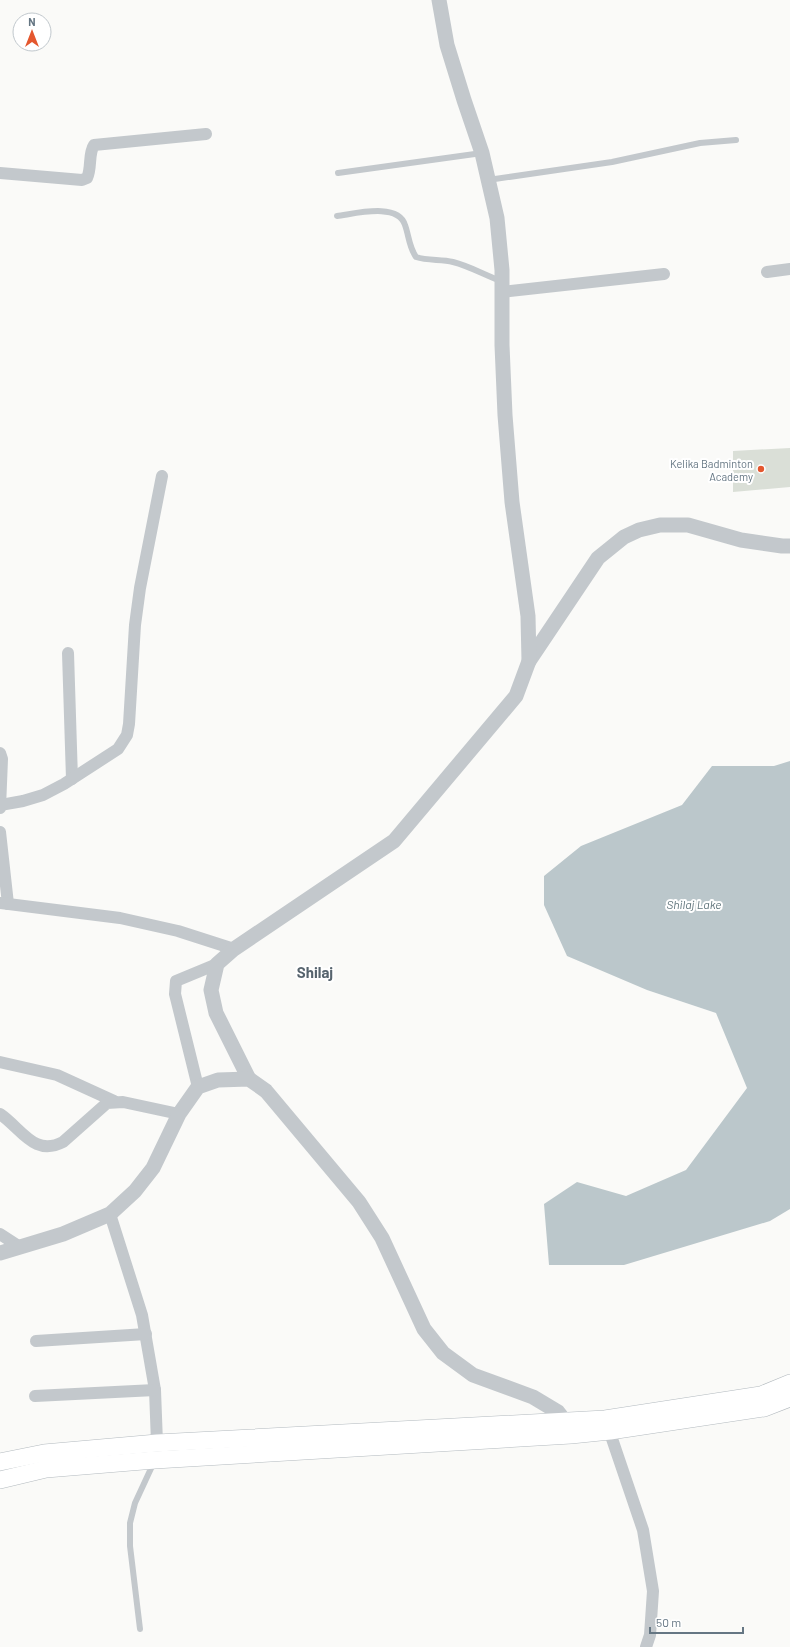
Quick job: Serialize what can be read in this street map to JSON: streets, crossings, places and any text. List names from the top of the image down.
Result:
{
  "districts": ["Shilaj"],
  "water": ["Shilaj Lake"],
  "places": ["Kelika Badminton Academy"],
  "scale_bar": "50 m",
  "north": "top"
}
